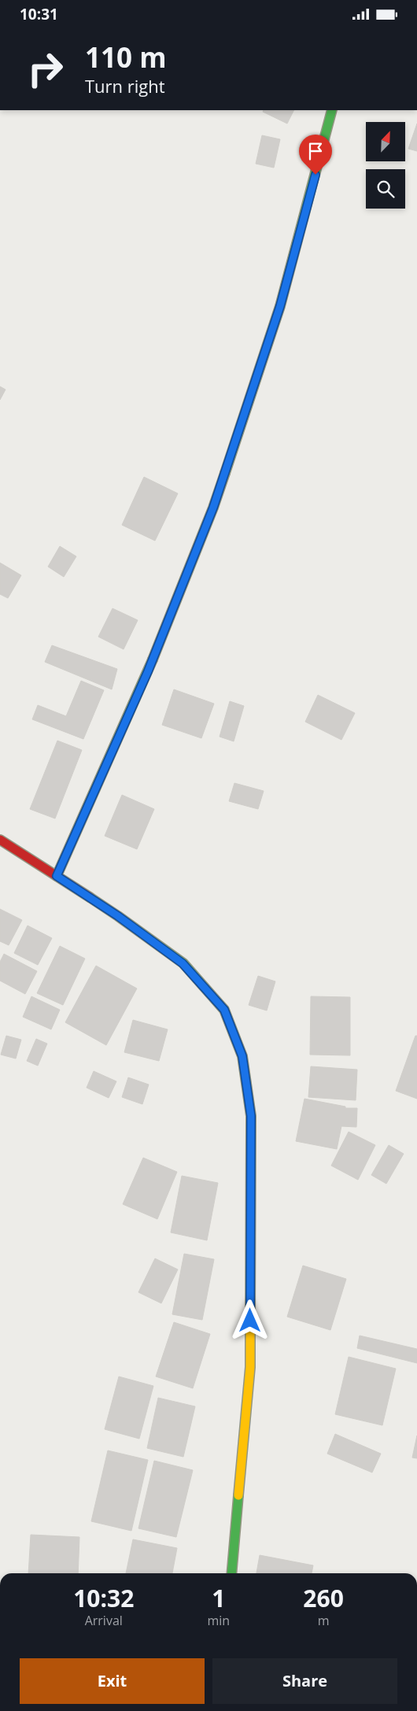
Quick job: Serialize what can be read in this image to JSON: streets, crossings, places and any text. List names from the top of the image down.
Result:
{
  "north": "top right",
  "page": {
    "status": "10:31",
    "turn": ["110 m", "Turn right"],
    "eta": [
      "10:32",
      "Arrival",
      "1",
      "min",
      "260",
      "m"
    ],
    "buttons": ["Exit", "Share"]
  }
}
